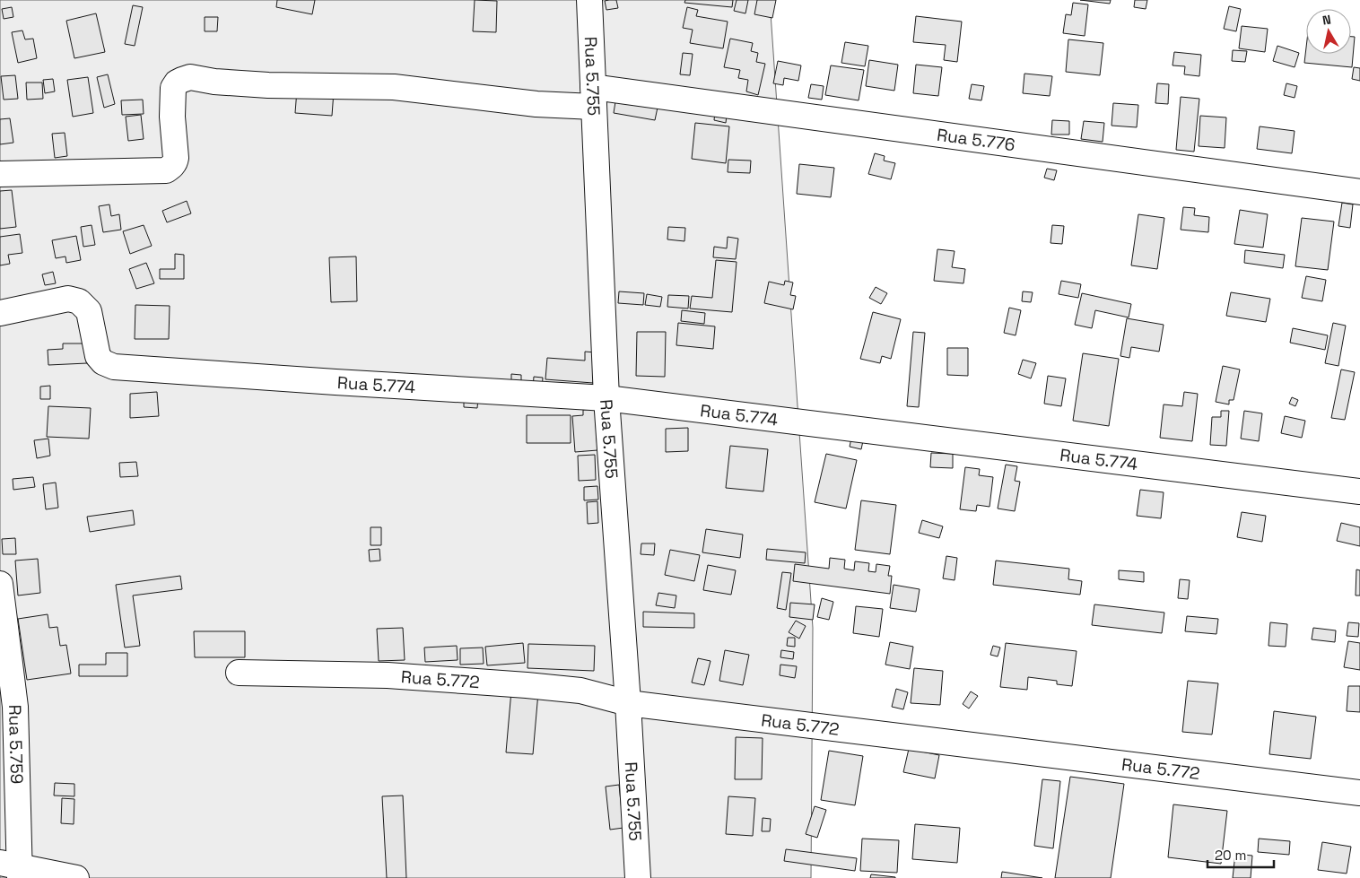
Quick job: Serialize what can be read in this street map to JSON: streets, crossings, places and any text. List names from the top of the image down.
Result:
{
  "streets": {
    "street": [
      "Rua 5.755",
      "Rua 5.776",
      "Rua 5.774",
      "Rua 5.772",
      "Rua 5.759"
    ]
  },
  "crossings": [
    ["Rua 5.755", "Rua 5.776"],
    ["Rua 5.755", "Rua 5.774"],
    ["Rua 5.755", "Rua 5.772"]
  ],
  "scale_bar": "20 m",
  "north": "top"
}
